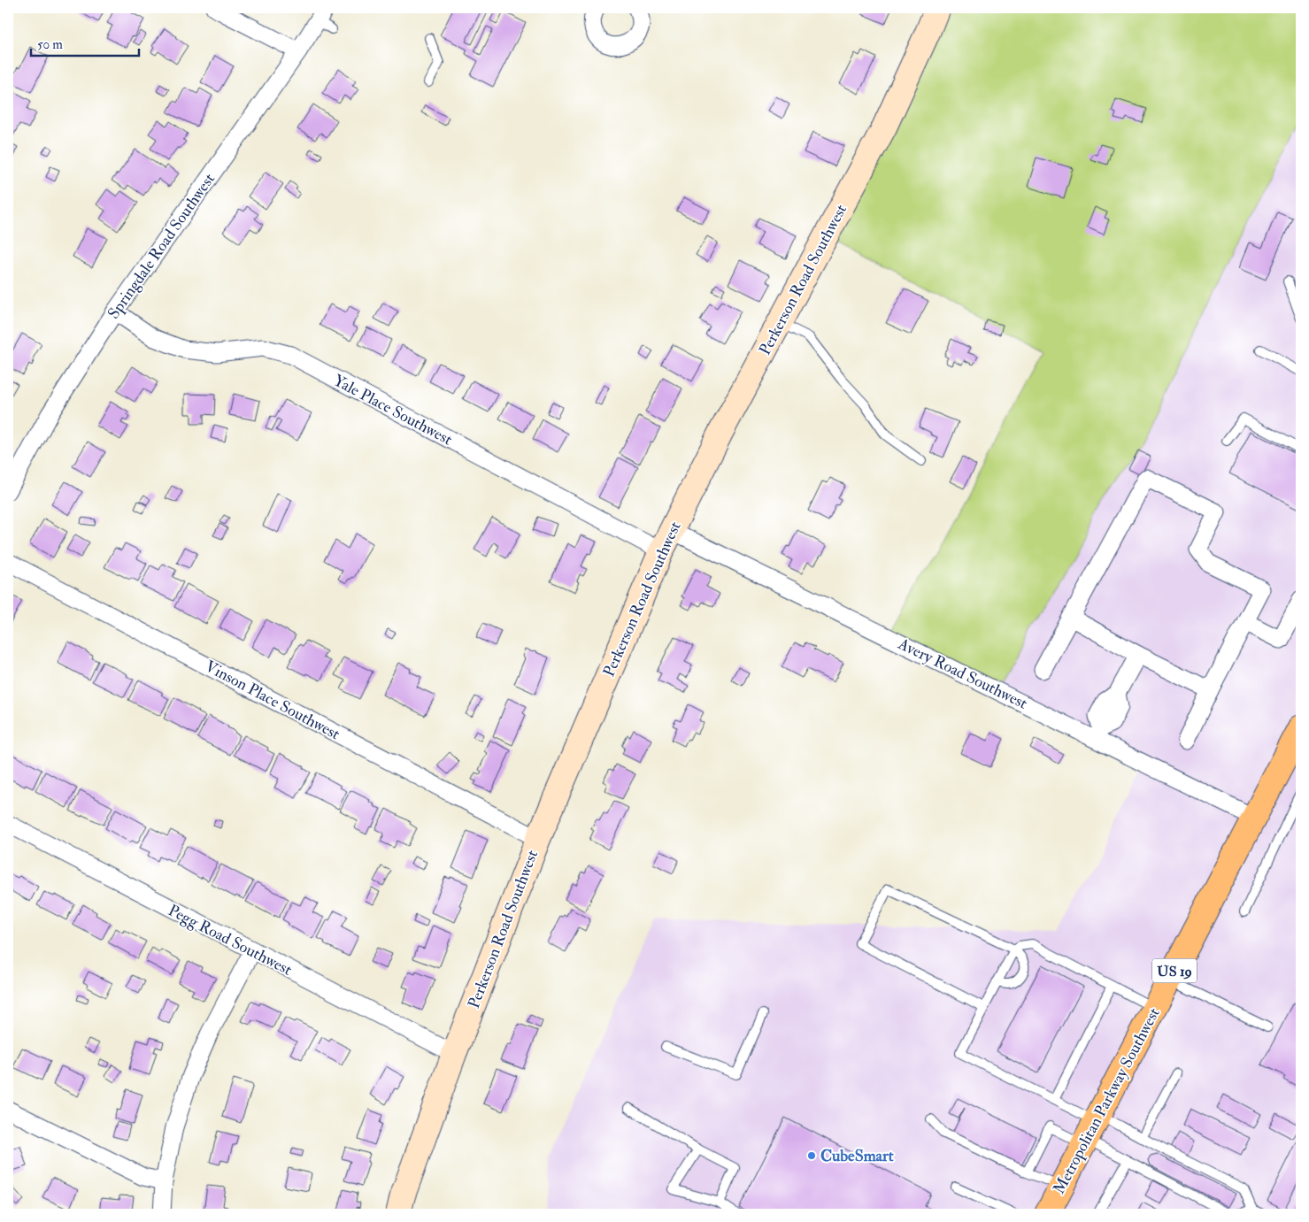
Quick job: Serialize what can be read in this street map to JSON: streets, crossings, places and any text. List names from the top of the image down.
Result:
{
  "streets": {
    "main road": ["US 19", "Metropolitan Parkway Southwest"],
    "street": [
      "Springdale Road Southwest",
      "Perkerson Road Southwest",
      "Yale Place Southwest",
      "Avery Road Southwest",
      "Vinson Place Southwest",
      "Pegg Road Southwest"
    ]
  },
  "crossings": [
    ["Springdale Road Southwest", "Yale Place Southwest"],
    ["Perkerson Road Southwest", "Yale Place Southwest"],
    ["Perkerson Road Southwest", "Avery Road Southwest"],
    ["Perkerson Road Southwest", "Vinson Place Southwest"],
    ["Perkerson Road Southwest", "Pegg Road Southwest"],
    ["Avery Road Southwest", "Metropolitan Parkway Southwest"]
  ],
  "places": ["CubeSmart"],
  "scale_bar": "50 m"
}
